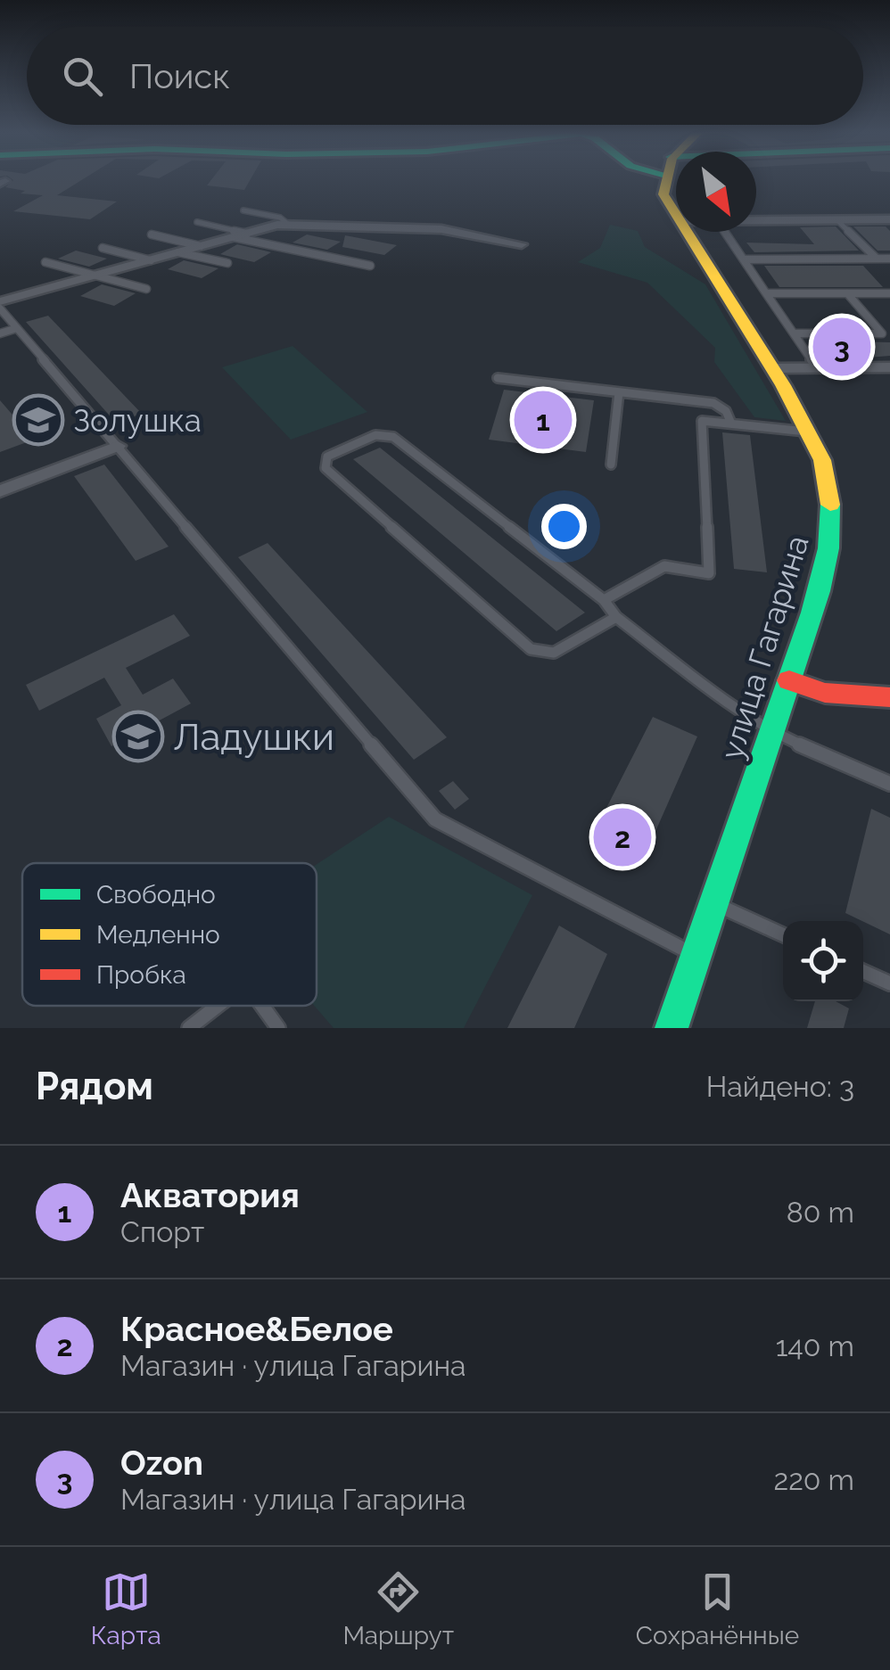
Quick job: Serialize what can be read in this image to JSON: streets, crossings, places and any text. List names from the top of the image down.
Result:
{
  "streets": {
    "street": ["улица Гагарина"]
  },
  "places": {
    "school or university": ["Золушка", "Ладушки"]
  },
  "legend": ["Свободно", "Медленно", "Пробка"],
  "north": "bottom right",
  "page": {
    "search": "Поиск",
    "pins": ["3", "1", "2"],
    "heading": ["Рядом", "Найдено: 3"],
    "list": [
      {
        "mark": "1",
        "name": "Акватория",
        "note": "Спорт",
        "value": "80 m"
      },
      {
        "mark": "2",
        "name": "Красное&Белое",
        "note": "Магазин · улица Гагарина",
        "value": "140 m"
      },
      {
        "mark": "3",
        "name": "Ozon",
        "note": "Магазин · улица Гагарина",
        "value": "220 m"
      }
    ],
    "nav": ["Карта", "Маршрут", "Сохранённые"]
  }
}
